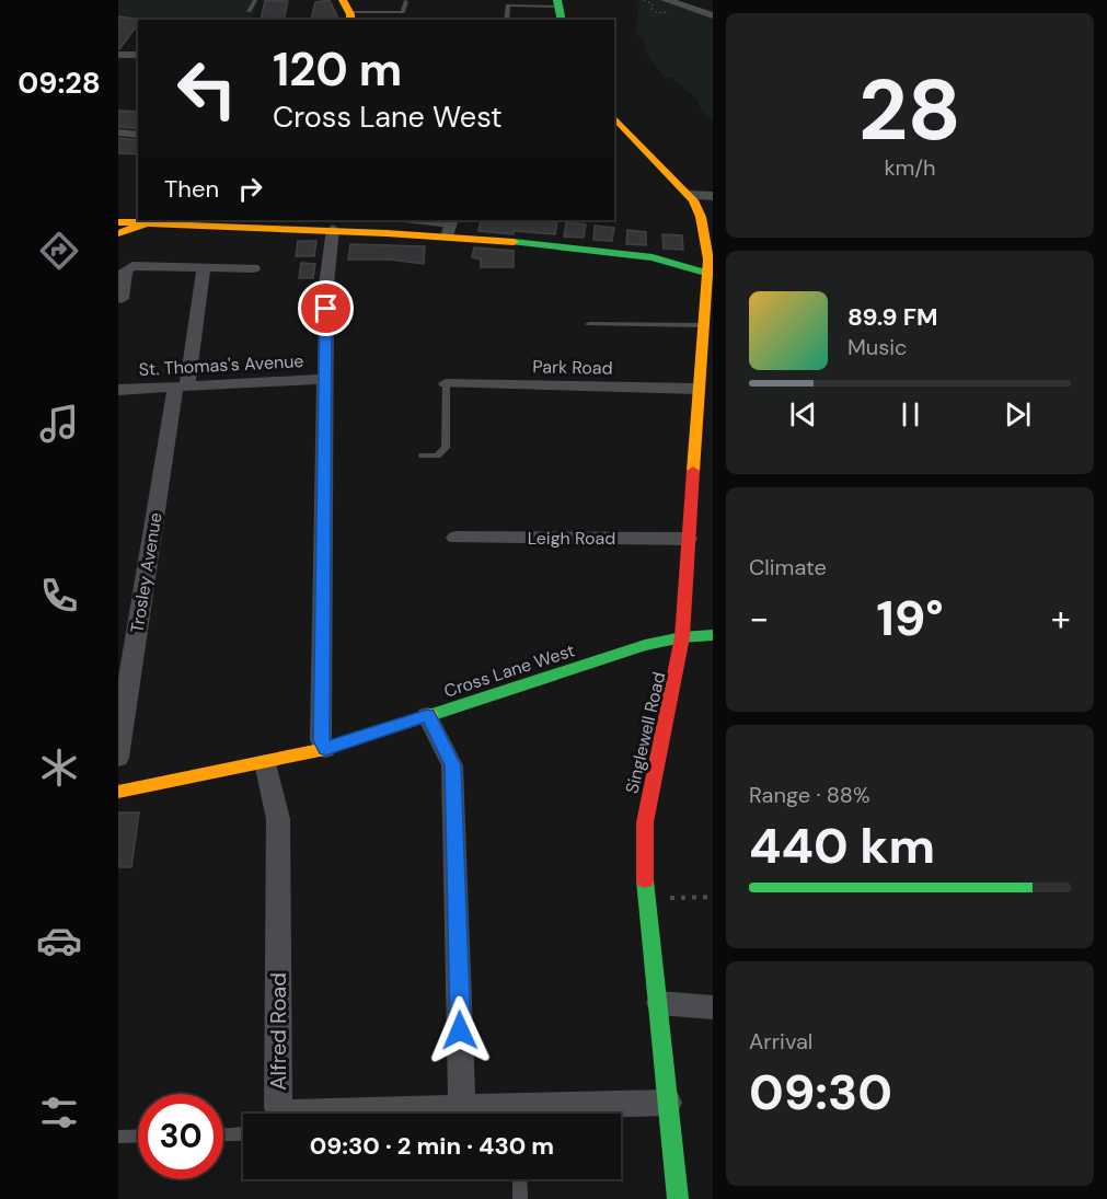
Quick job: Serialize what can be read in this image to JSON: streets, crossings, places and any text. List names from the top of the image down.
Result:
{
  "streets": {
    "street": [
      "St. Thomas's Avenue",
      "Park Road",
      "Leigh Road",
      "Trosley Avenue",
      "Cross Lane West",
      "Singlewell Road",
      "Alfred Road"
    ]
  },
  "crossings": [
    ["St. Thomas's Avenue", "Trosley Avenue"],
    ["Park Road", "Singlewell Road"],
    ["Leigh Road", "Singlewell Road"],
    ["Cross Lane West", "Singlewell Road"],
    ["Cross Lane West", "Alfred Road"],
    ["Singlewell Road", "Alfred Road"]
  ],
  "page": {
    "tabs": "09:28",
    "tile": [
      ["28", "km/h"],
      "Climate",
      ["Range · 88%", "440 km"],
      ["Arrival", "09:30"]
    ],
    "turn": ["120 m", "Cross Lane West"],
    "then": "Then",
    "song": ["89.9 FM", "Music"],
    "heat": ["−", "19°", "+"],
    "limit": "30",
    "trip": "09:30 · 2 min · 430 m"
  }
}
